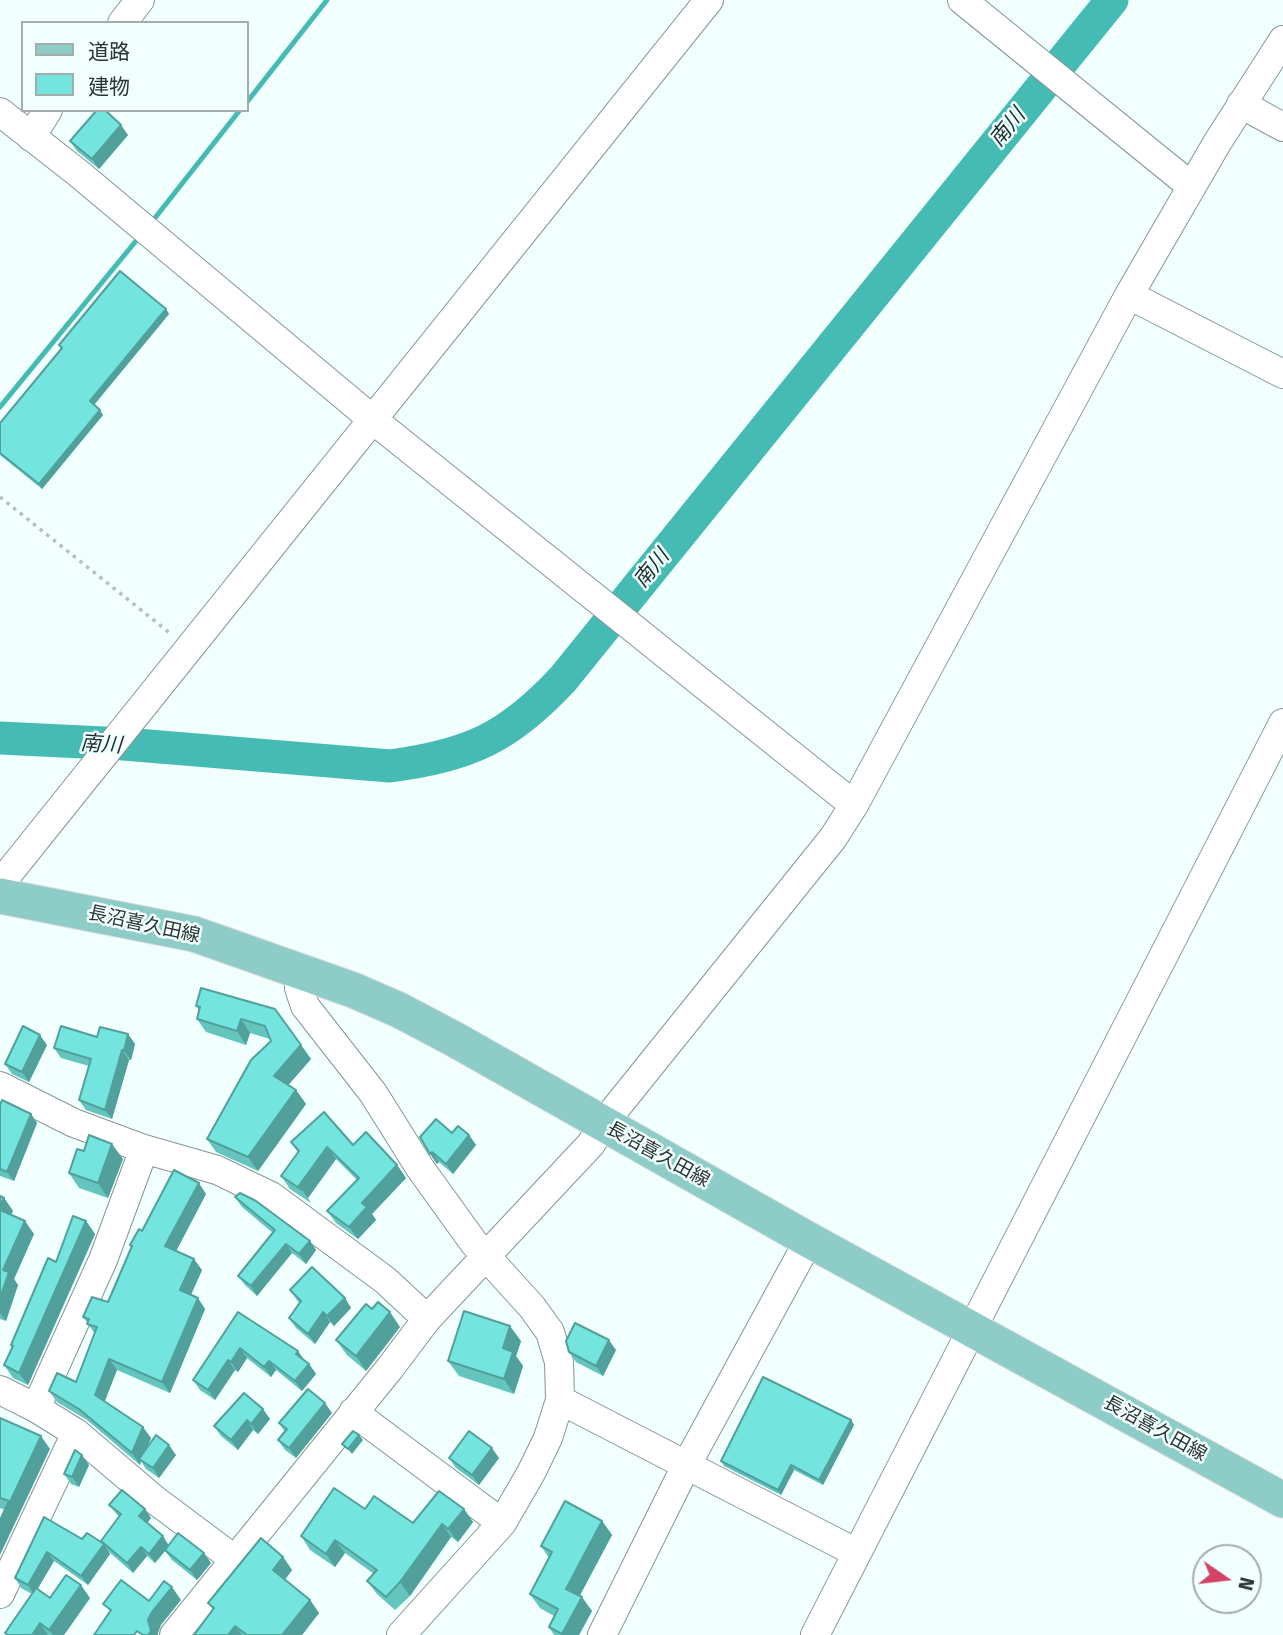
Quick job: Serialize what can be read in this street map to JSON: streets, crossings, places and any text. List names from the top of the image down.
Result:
{
  "streets": {
    "main road": ["長沼喜久田線"]
  },
  "water": ["南川"],
  "legend": ["道路", "建物"],
  "north": "right"
}
